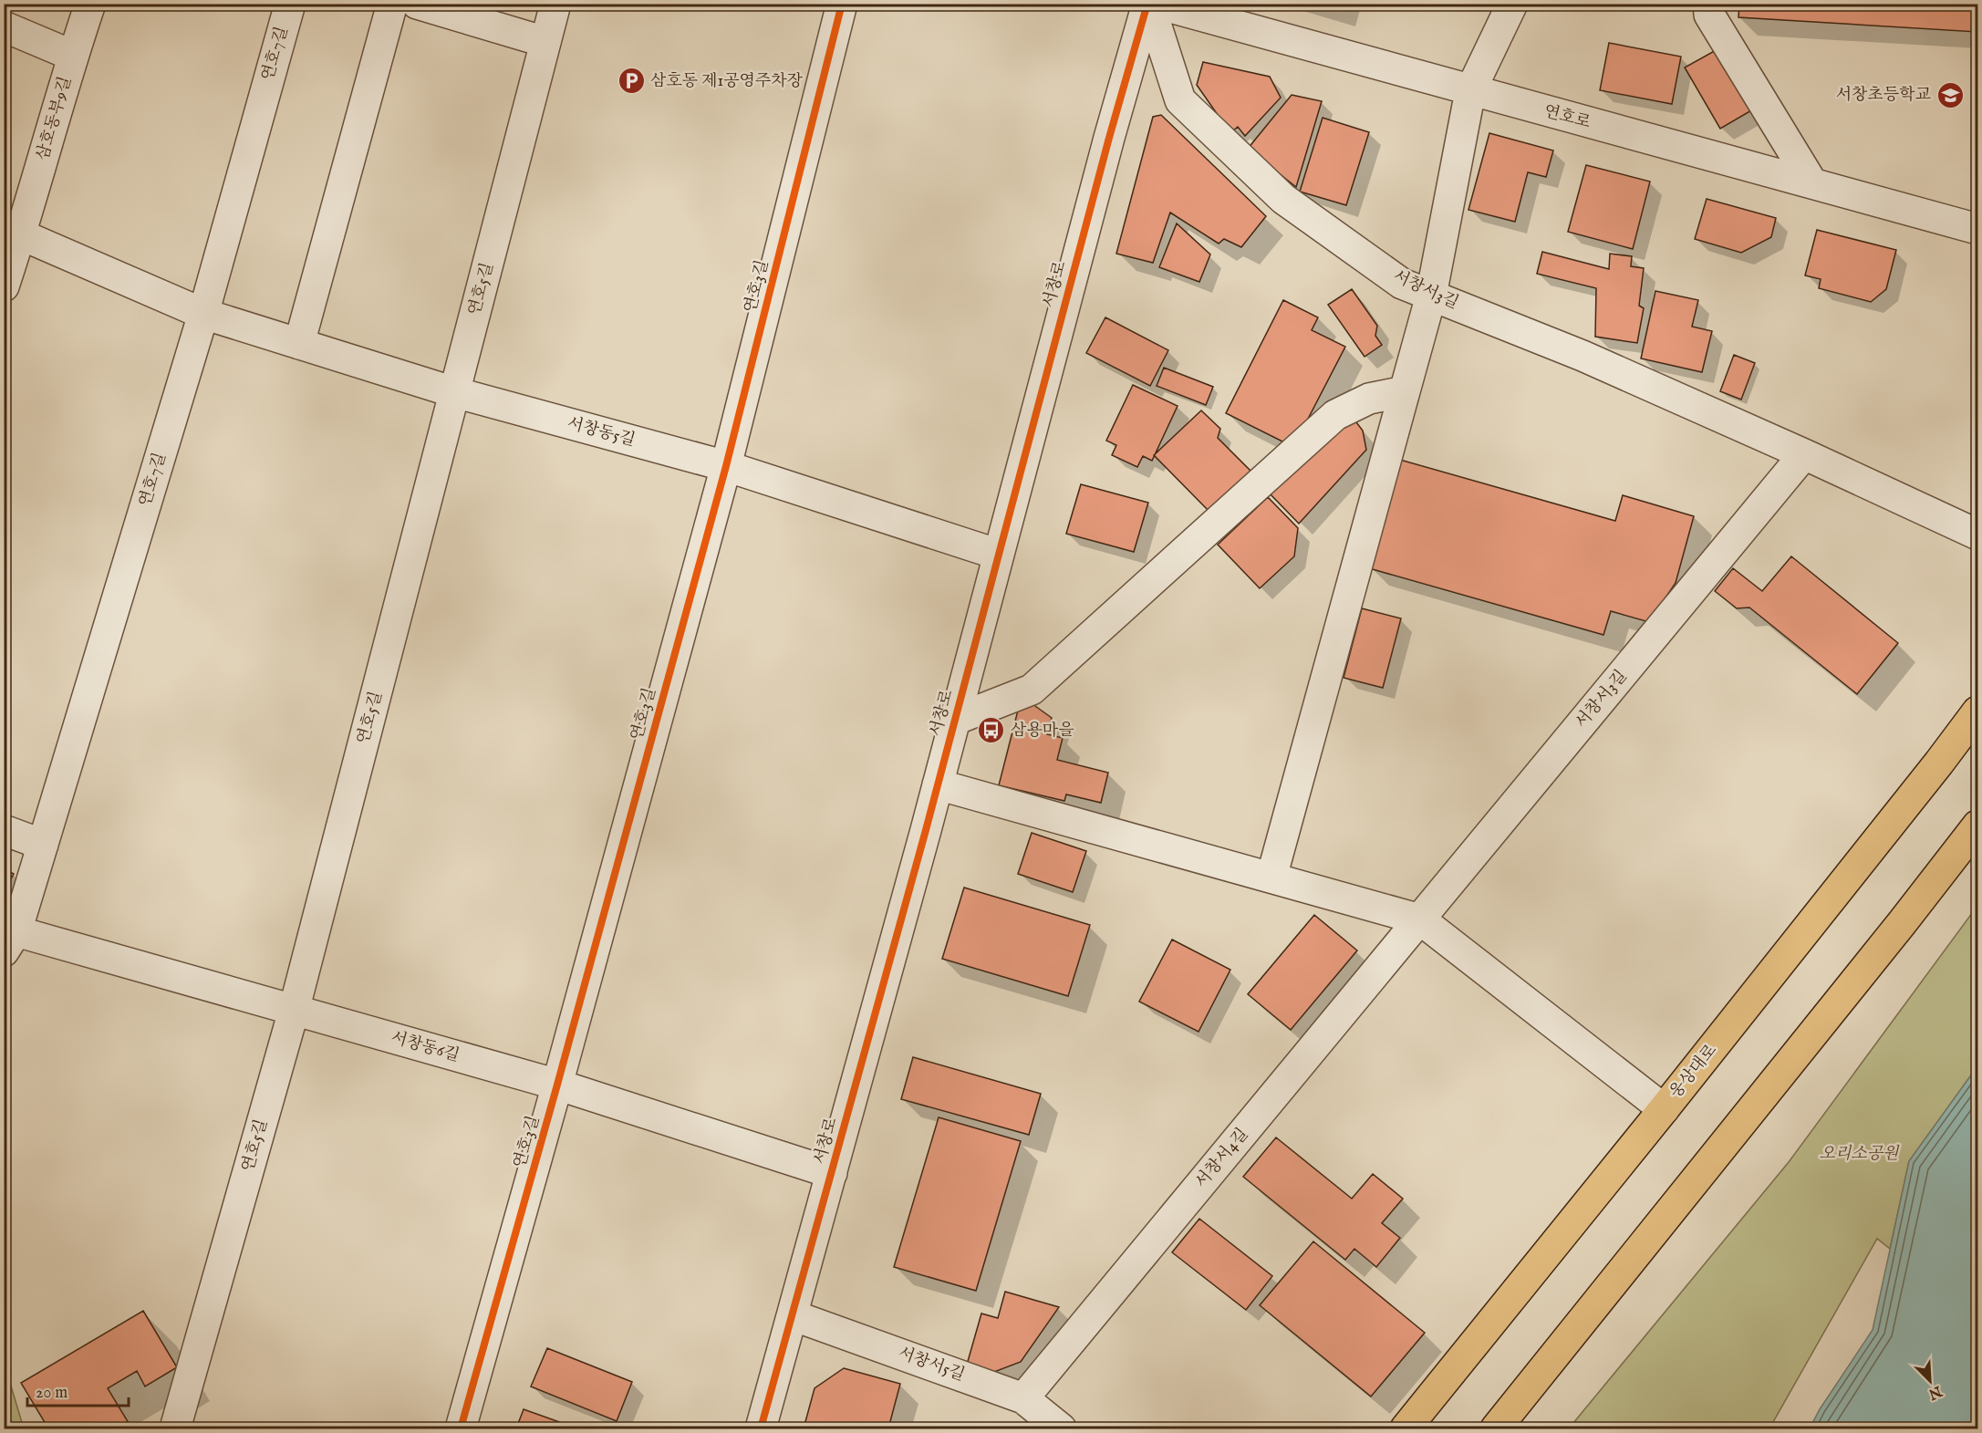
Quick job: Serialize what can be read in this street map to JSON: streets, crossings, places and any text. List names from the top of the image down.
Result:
{
  "streets": {
    "main road": ["웅상대로"],
    "street": [
      "연호7길",
      "연호로",
      "삼호동부9길",
      "서창로",
      "연호3길",
      "연호5길",
      "서창서3길",
      "서창동5길",
      "서창동6길",
      "서창서4길",
      "서창서5길"
    ]
  },
  "crossings": [
    ["연호7길", "서창동5길"],
    ["연호7길", "서창동6길"],
    ["서창로", "서창서3길"],
    ["서창로", "서창동5길"],
    ["서창로", "서창동6길"],
    ["서창로", "서창서5길"],
    ["연호3길", "서창동5길"],
    ["연호3길", "서창동6길"],
    ["연호5길", "서창동5길"],
    ["연호5길", "서창동6길"],
    ["서창서3길", "서창서4길"],
    ["서창서4길", "서창서5길"]
  ],
  "parks": ["오리소공원"],
  "places": {
    "parking": ["삼호동 제1공영주차장"],
    "school or university": ["서창초등학교"],
    "bus stop": ["삼용마을"]
  },
  "scale_bar": "20 m",
  "north": "bottom right"
}
